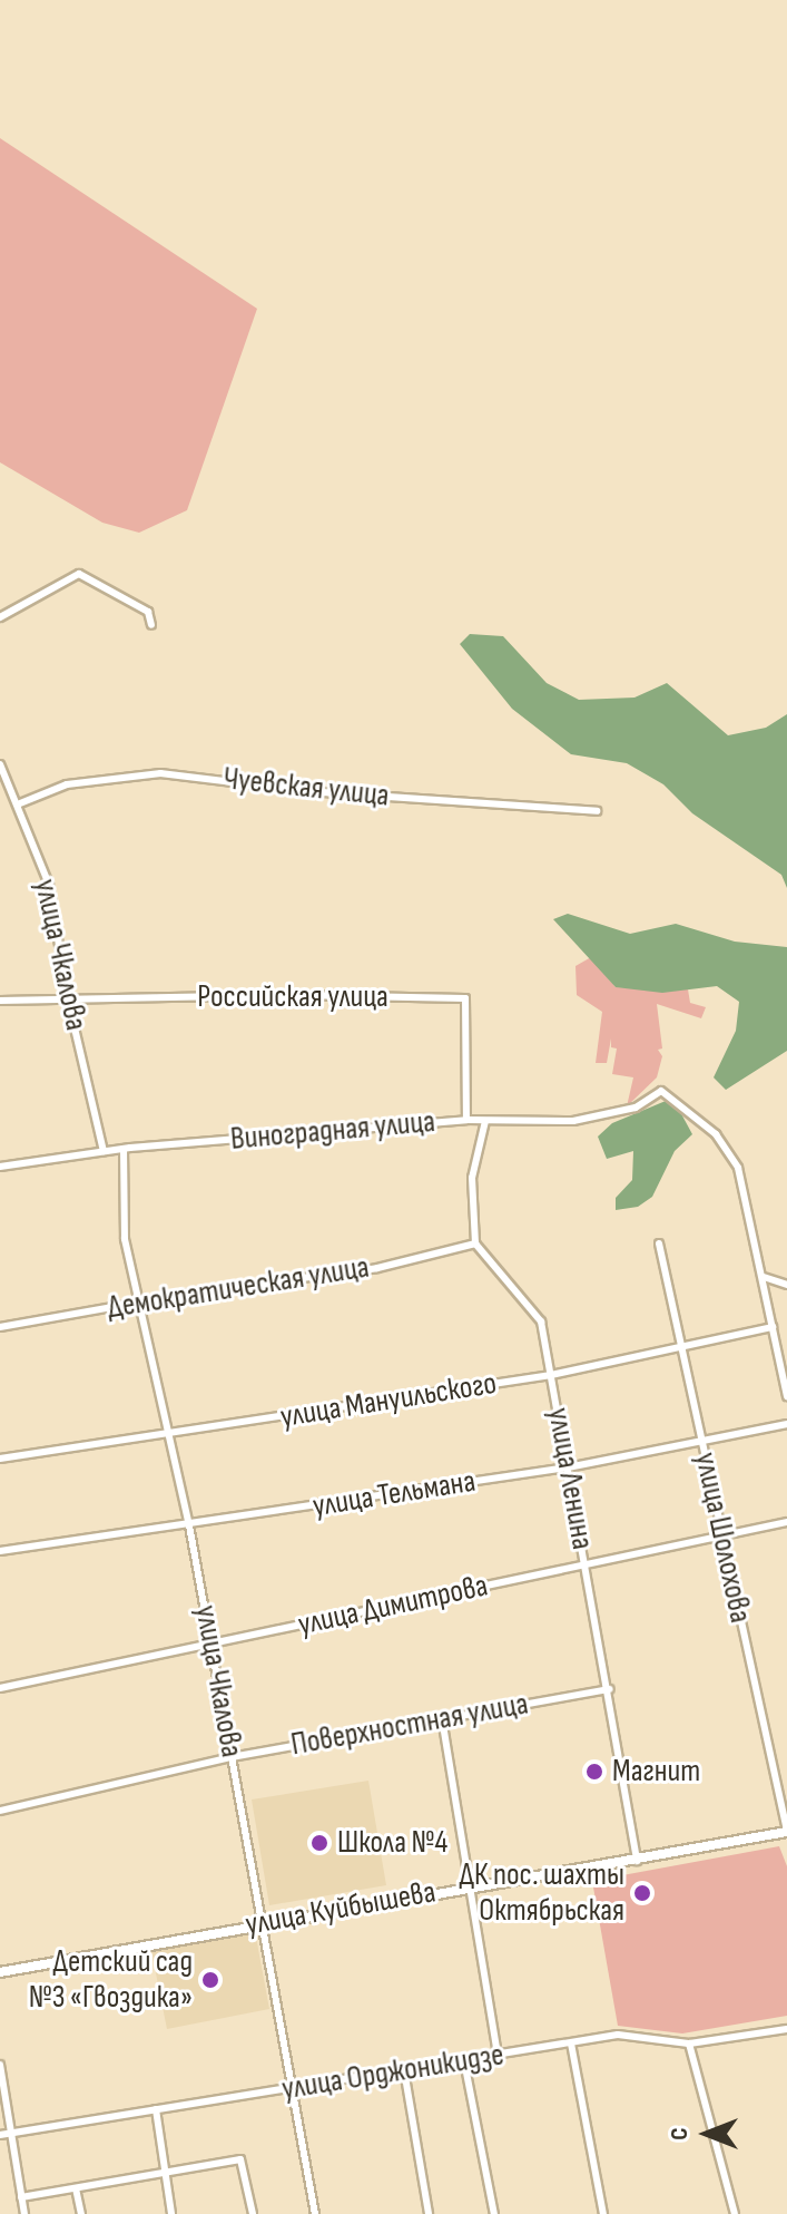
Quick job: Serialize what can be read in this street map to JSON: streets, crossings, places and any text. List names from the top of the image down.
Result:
{
  "streets": {
    "street": [
      "Чуевская улица",
      "улица Чкалова",
      "Российская улица",
      "Виноградная улица",
      "Демократическая улица",
      "улица Мануильского",
      "улица Ленина",
      "улица Тельмана",
      "улица Шолохова",
      "улица Димитрова",
      "Поверхностная улица",
      "улица Куйбышева",
      "улица Орджоникидзе"
    ]
  },
  "crossings": [
    ["Чуевская улица", "улица Чкалова"],
    ["улица Чкалова", "Российская улица"],
    ["улица Чкалова", "Виноградная улица"],
    ["улица Чкалова", "Демократическая улица"],
    ["улица Чкалова", "улица Мануильского"],
    ["улица Чкалова", "улица Тельмана"],
    ["улица Чкалова", "улица Димитрова"],
    ["улица Чкалова", "Поверхностная улица"],
    ["улица Чкалова", "улица Куйбышева"],
    ["улица Чкалова", "улица Орджоникидзе"],
    ["Российская улица", "Виноградная улица"],
    ["Демократическая улица", "улица Ленина"],
    ["улица Мануильского", "улица Ленина"],
    ["улица Мануильского", "улица Шолохова"],
    ["улица Ленина", "улица Тельмана"],
    ["улица Ленина", "улица Димитрова"],
    ["улица Ленина", "Поверхностная улица"],
    ["улица Ленина", "улица Куйбышева"],
    ["улица Тельмана", "улица Шолохова"],
    ["улица Шолохова", "улица Димитрова"],
    ["улица Шолохова", "улица Куйбышева"]
  ],
  "places": [
    "Магнит",
    "Школа №4",
    "ДК пос. шахты Октябрьская",
    "Детский сад №3 «Гвоздика»"
  ],
  "north": "left"
}
